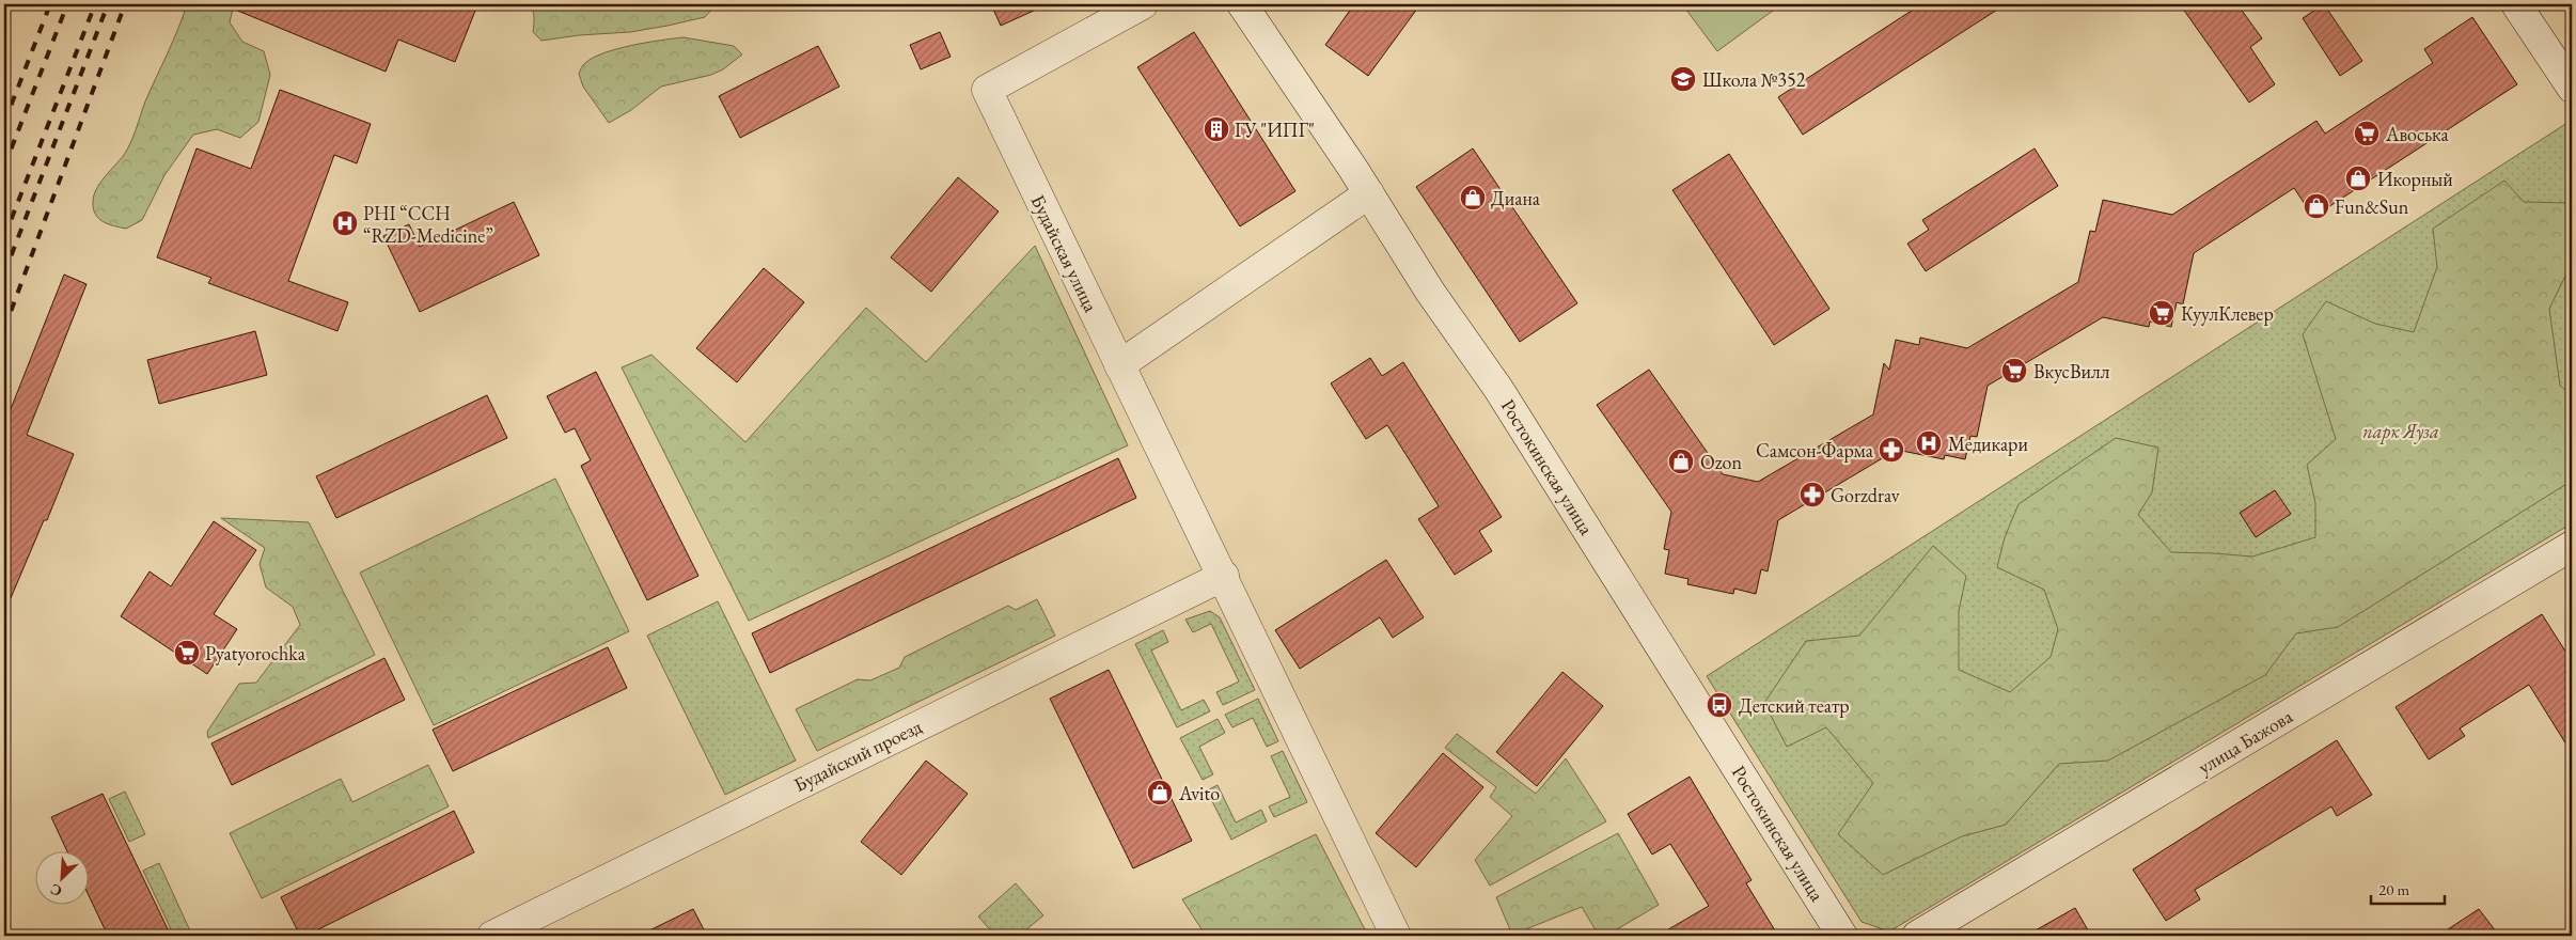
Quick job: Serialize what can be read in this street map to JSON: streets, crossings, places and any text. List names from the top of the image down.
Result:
{
  "streets": {
    "street": [
      "Будайская улица",
      "Ростокинская улица",
      "улица Бажова",
      "Будайский проезд"
    ]
  },
  "crossings": [
    ["Будайская улица", "Будайский проезд"]
  ],
  "parks": ["парк Яуза"],
  "places": {
    "school or university": ["Школа №352"],
    "building": ["ГУ \"ИПГ\""],
    "supermarket": [
      "Авоська",
      "КуулКлевер",
      "ВкусВилл",
      "Pyatyorochka"
    ],
    "shop": [
      "Икорный",
      "Диана",
      "Fun&Sun",
      "Ozon",
      "Avito"
    ],
    "hospital": ["PHI “CCH “RZD-Medicine”", "Медикари"],
    "pharmacy": ["Самсон-Фарма", "Gorzdrav"],
    "bus stop": ["Детский театр"]
  },
  "scale_bar": "20 m",
  "north": "bottom left"
}
